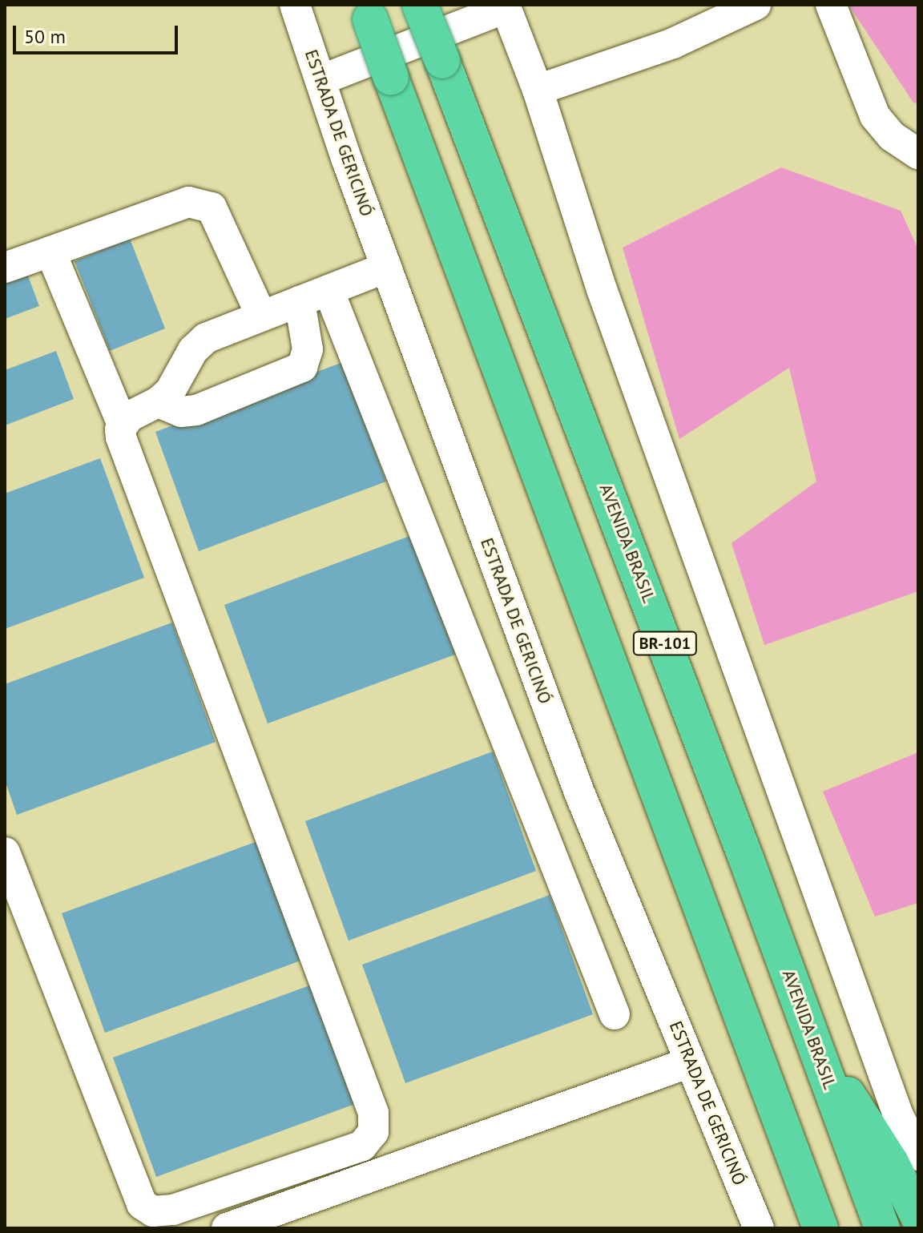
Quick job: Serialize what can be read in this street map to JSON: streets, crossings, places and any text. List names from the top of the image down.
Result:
{
  "streets": {
    "highway": ["AVENIDA BRASIL", "BR-101"],
    "street": ["ESTRADA DE GERICINÓ"]
  },
  "scale_bar": "50 m"
}
